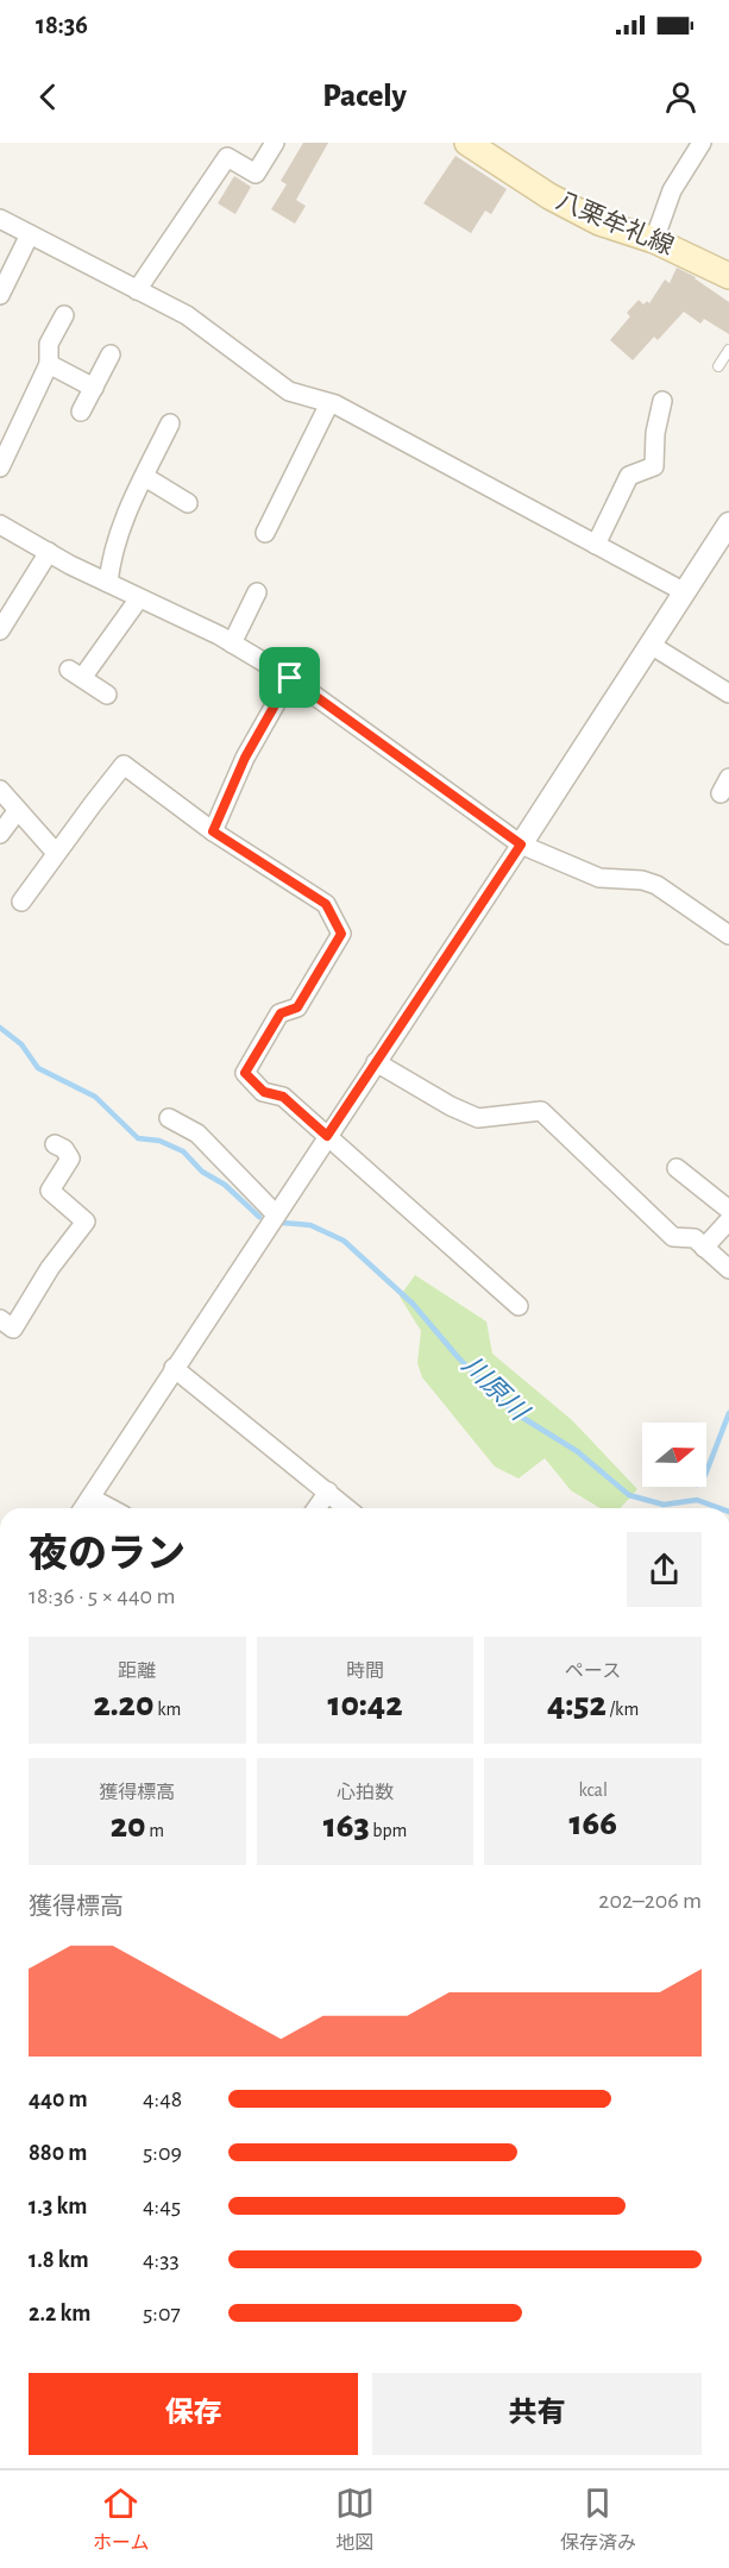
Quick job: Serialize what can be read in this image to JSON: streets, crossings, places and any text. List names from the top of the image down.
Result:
{
  "streets": {
    "main road": ["八栗牟礼線"]
  },
  "water": ["川原川"],
  "north": "right",
  "page": {
    "status": "18:36",
    "header": "Pacely",
    "heading": ["夜のラン", "18:36 · 5 × 440 m"],
    "stats": [
      ["距離", "2.20 km"],
      ["時間", "10:42"],
      ["ペース", "4:52 /km"],
      ["獲得標高", "20 m"],
      ["心拍数", "163 bpm"],
      ["kcal", "166"]
    ],
    "chart": ["獲得標高", "202–206 m"],
    "list": [
      {
        "name": "440 m",
        "note": "4:48"
      },
      {
        "name": "880 m",
        "note": "5:09"
      },
      {
        "name": "1.3 km",
        "note": "4:45"
      },
      {
        "name": "1.8 km",
        "note": "4:33"
      },
      {
        "name": "2.2 km",
        "note": "5:07"
      }
    ],
    "buttons": ["保存", "共有"],
    "tabs": ["ホーム", "地図", "保存済み"]
  }
}
